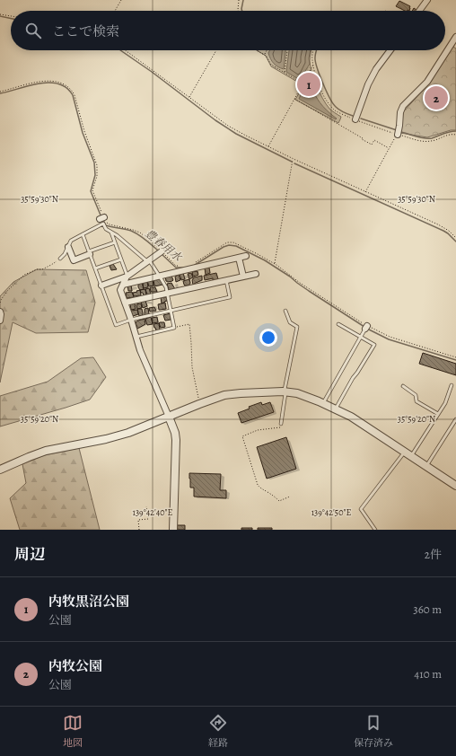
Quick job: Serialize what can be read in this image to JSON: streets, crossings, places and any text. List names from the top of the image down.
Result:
{
  "water": ["豊春用水"],
  "page": {
    "search": "ここで検索",
    "pins": ["1", "2"],
    "heading": ["周辺", "2件"],
    "list": [
      {
        "mark": "1",
        "name": "内牧黒沼公園",
        "note": "公園",
        "value": "360 m"
      },
      {
        "mark": "2",
        "name": "内牧公園",
        "note": "公園",
        "value": "410 m"
      }
    ],
    "nav": ["地図", "経路", "保存済み"]
  },
  "coordinates": [
    "35°59'30\"N",
    "35°59'20\"N",
    "139°42'40\"E",
    "139°42'50\"E"
  ]
}
